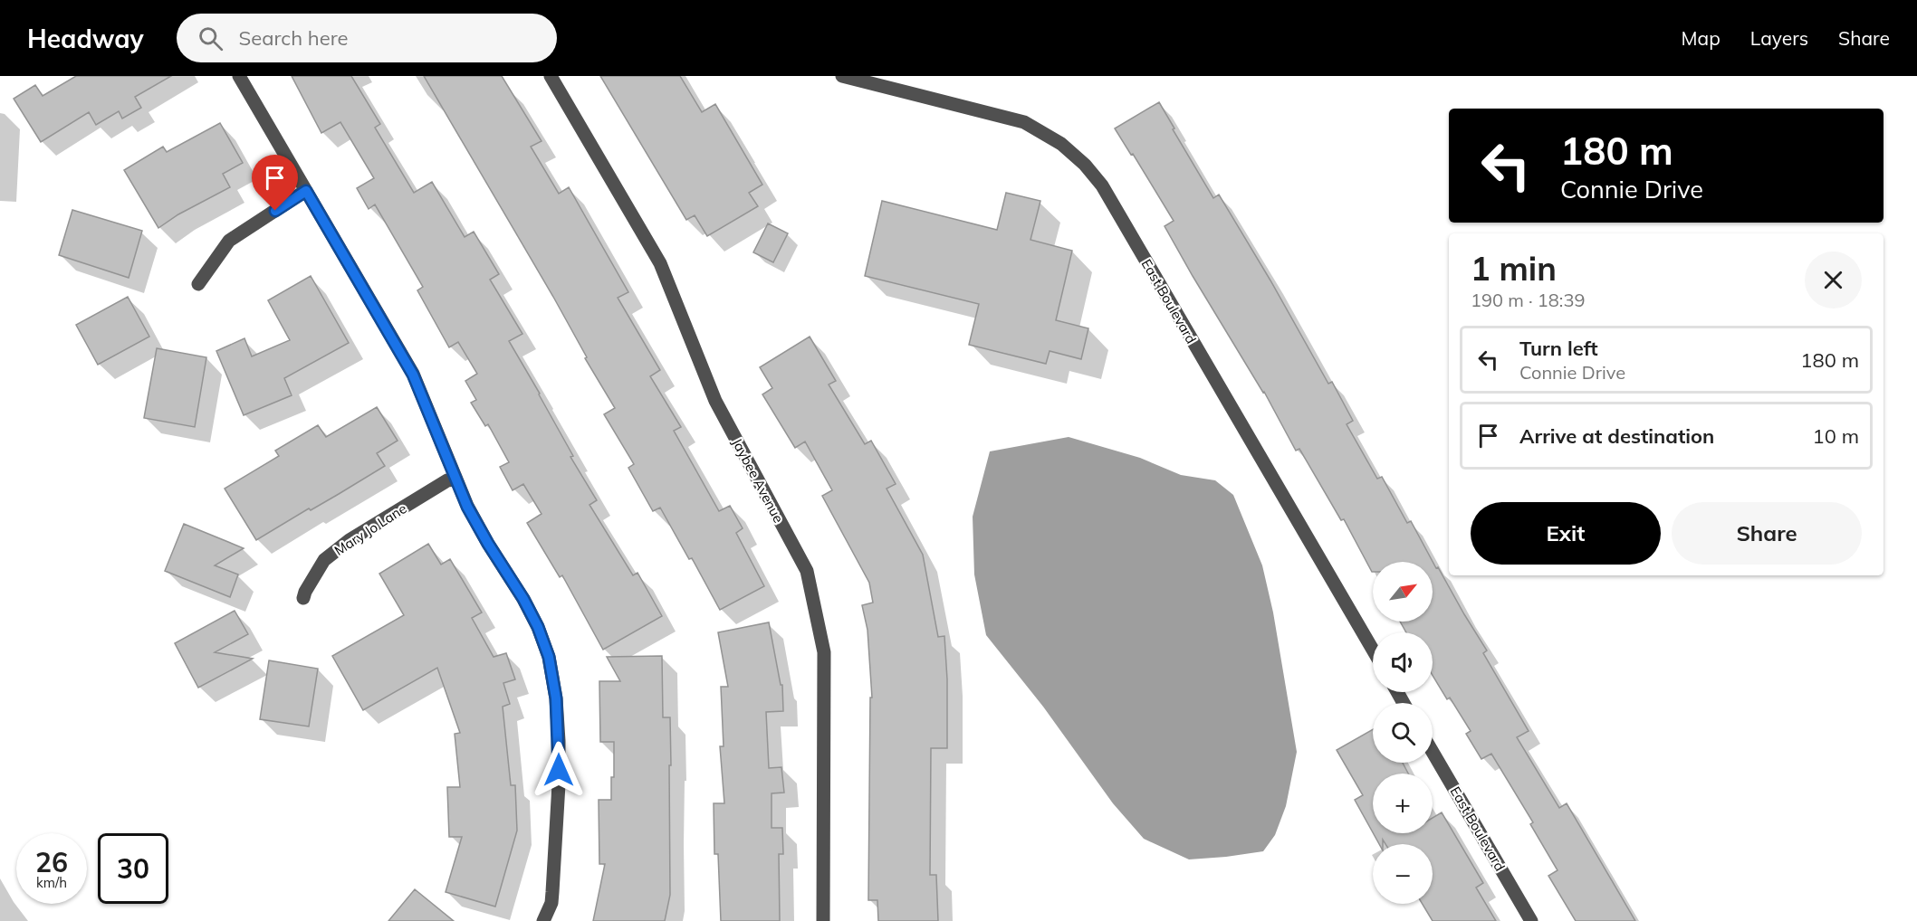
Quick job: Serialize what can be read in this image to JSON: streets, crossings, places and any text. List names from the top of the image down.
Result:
{
  "streets": {
    "street": ["East Boulevard", "Jaybee Avenue", "Mary Jo Lane"]
  },
  "north": "top right",
  "page": {
    "header": "Headway",
    "search": "Search here",
    "nav": ["Map", "Layers", "Share"],
    "turn": ["180 m", "Connie Drive"],
    "heading": ["1 min", "190 m · 18:39"],
    "list": [
      {
        "name": "Turn left",
        "note": "Connie Drive",
        "value": "180 m"
      },
      {
        "name": "Arrive at destination",
        "value": "10 m"
      }
    ],
    "buttons": ["Exit", "Share"],
    "map_buttons": ["+", "−"],
    "speed": "26 km/h",
    "limit": "30"
  }
}
